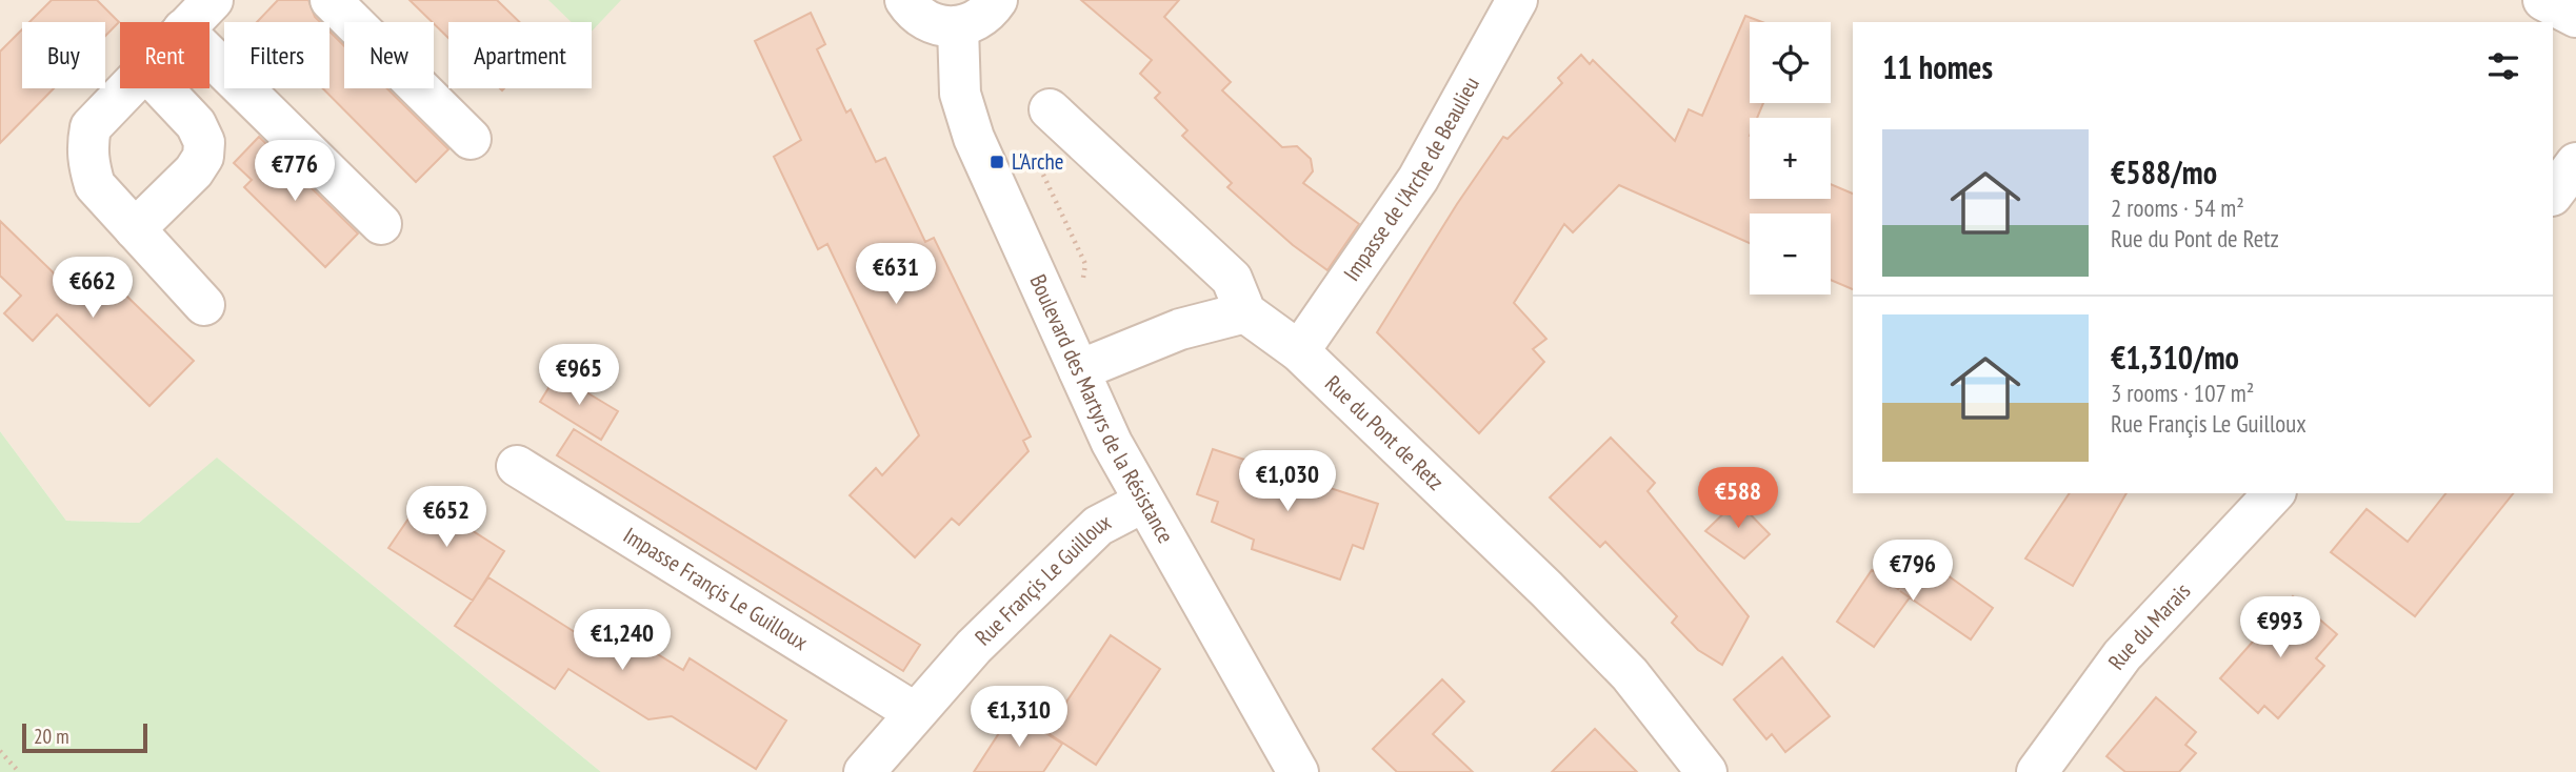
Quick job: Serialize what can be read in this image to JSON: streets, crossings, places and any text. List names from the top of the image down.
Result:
{
  "streets": {
    "street": [
      "Impasse de l'Arche de Beaulieu",
      "Boulevard des Martyrs de la Résistance",
      "Rue du Pont de Retz",
      "Rue Françis Le Guilloux",
      "Impasse Françis Le Guilloux",
      "Rue du Marais"
    ]
  },
  "crossings": [
    ["Impasse de l'Arche de Beaulieu", "Rue du Pont de Retz"],
    ["Boulevard des Martyrs de la Résistance", "Rue Françis Le Guilloux"],
    ["Rue Françis Le Guilloux", "Impasse Françis Le Guilloux"]
  ],
  "places": {
    "transit": ["L'Arche"]
  },
  "scale_bar": "20 m",
  "page": {
    "map_buttons": ["+", "−"],
    "chip": [
      "Buy",
      "Rent",
      "Filters",
      "New",
      "Apartment"
    ],
    "heading": "11 homes",
    "list": [
      {
        "name": "€588/mo",
        "note": "2 rooms · 54 m² · Rue du Pont de Retz"
      },
      {
        "name": "€1,310/mo",
        "note": "3 rooms · 107 m² · Rue Françis Le Guilloux"
      }
    ],
    "price": [
      "€776",
      "€631",
      "€662",
      "€965",
      "€1,030",
      "€588",
      "€652",
      "€796",
      "€993",
      "€1,240",
      "€1,310"
    ],
    "scale": "20 m"
  }
}
